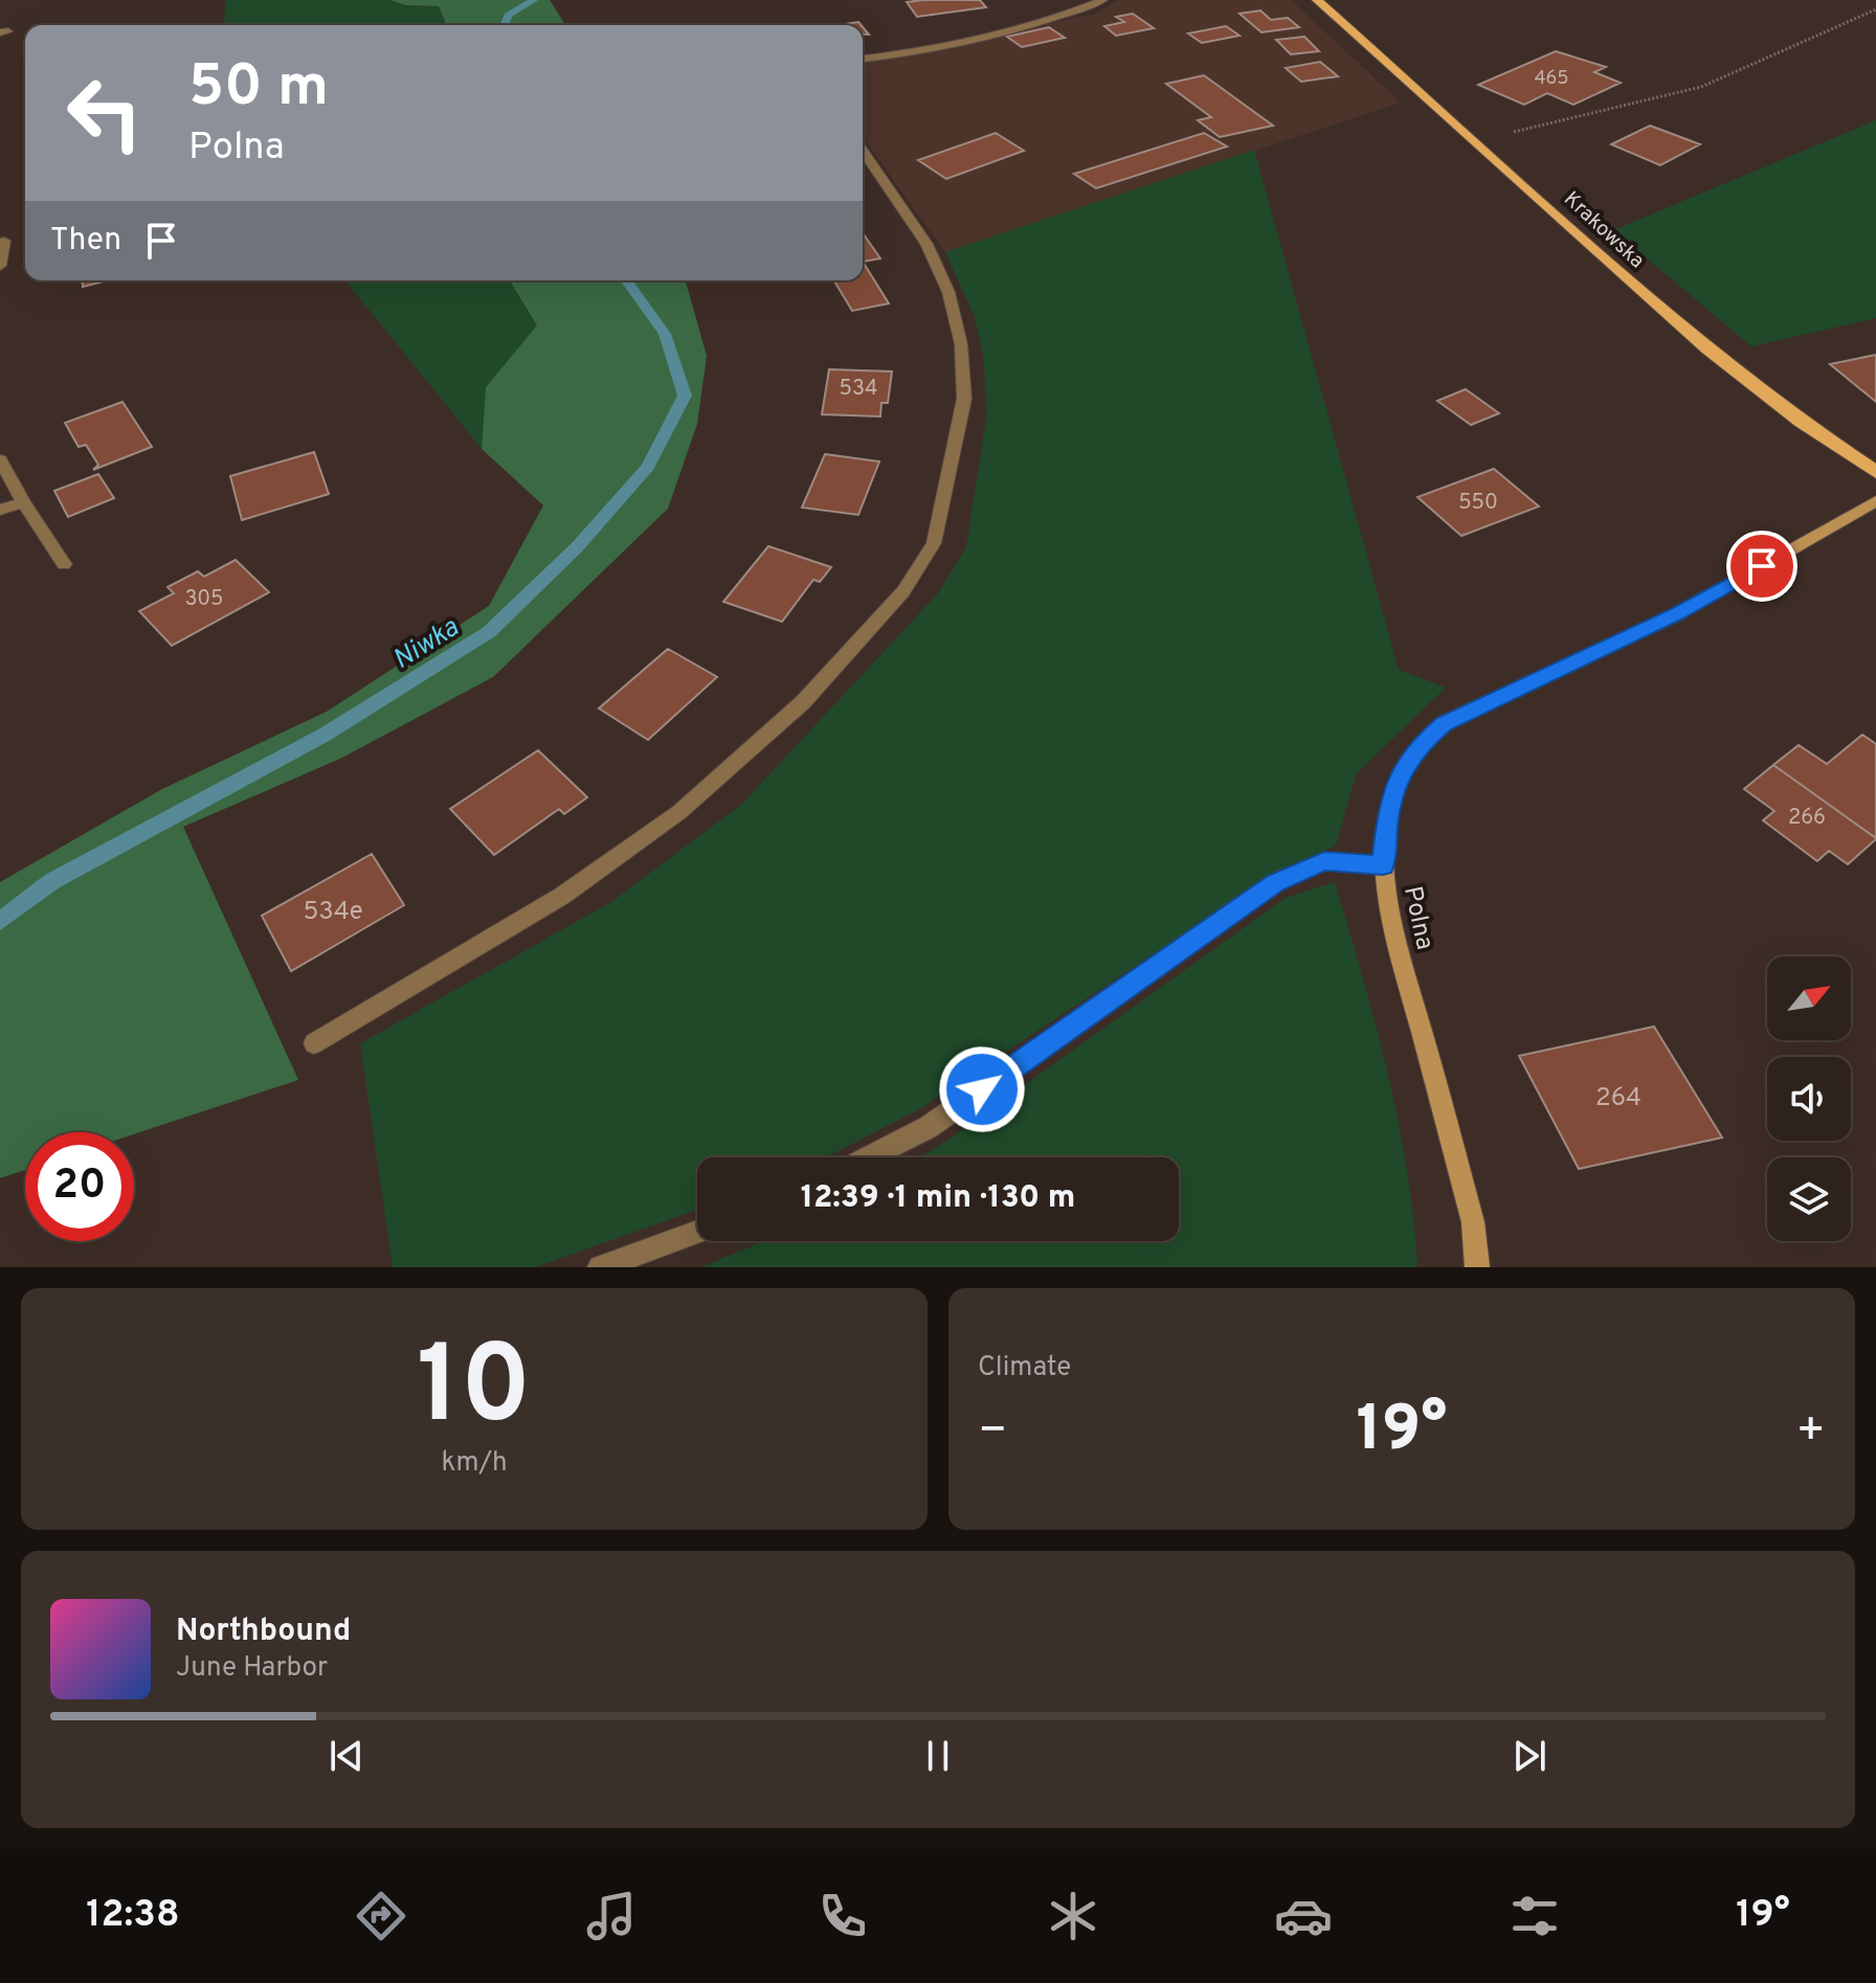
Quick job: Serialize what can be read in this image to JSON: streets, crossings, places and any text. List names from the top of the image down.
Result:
{
  "streets": {
    "main road": ["Krakowska"],
    "street": ["Polna"]
  },
  "water": ["Niwka"],
  "house_numbers": [
    "465",
    "534",
    "550",
    "305",
    "266",
    "534e",
    "264"
  ],
  "north": "top right",
  "page": {
    "turn": ["50 m", "Polna"],
    "then": "Then",
    "limit": "20",
    "trip": "12:39 · 1 min · 130 m",
    "tile": [
      ["10", "km/h"],
      "Climate"
    ],
    "heat": ["−", "19°", "+"],
    "song": ["Northbound", "June Harbor"],
    "tabs": ["12:38", "19°"]
  }
}
